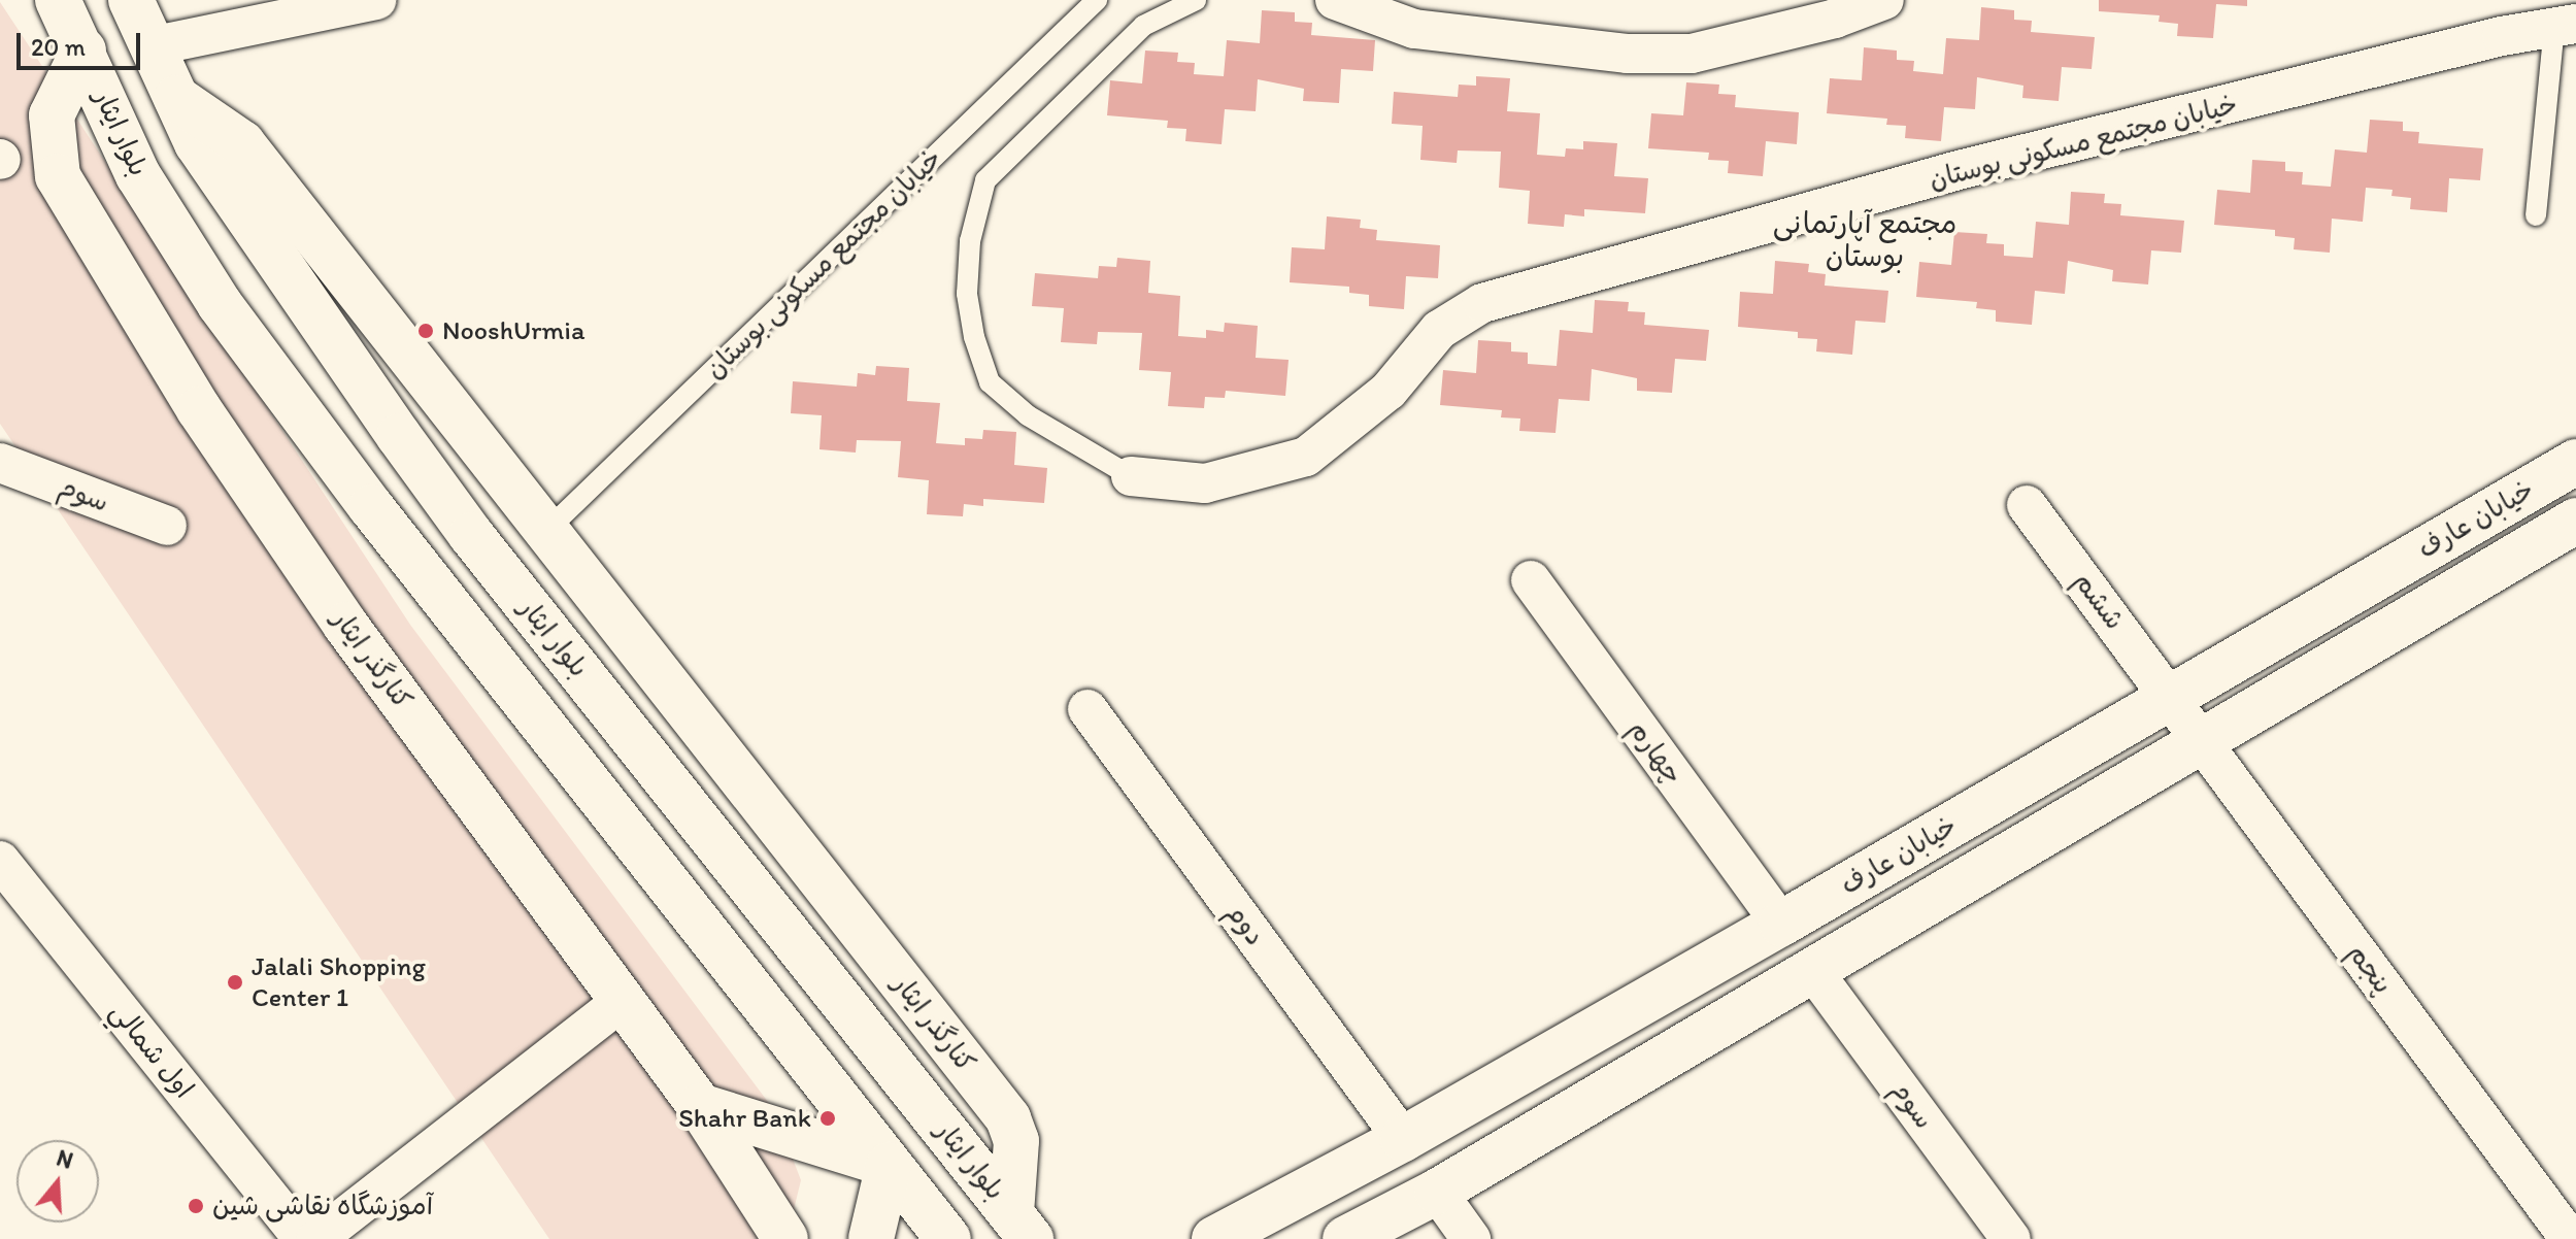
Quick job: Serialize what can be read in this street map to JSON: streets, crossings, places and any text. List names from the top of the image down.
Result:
{
  "streets": {
    "main road": ["بلوار ایثار", "خیابان عارف", "کنارگذر ایثار"],
    "street": [
      "خیابان مجتمع مسکونی بوستان",
      "سوم",
      "ششم",
      "چهارم",
      "دوم",
      "پنجم",
      "اول شمالي"
    ]
  },
  "crossings": [
    ["بلوار ایثار", "کنارگذر ایثار"],
    ["خیابان مجتمع مسکونی بوستان", "کنارگذر ایثار"],
    ["سوم", "خیابان عارف"],
    ["خیابان عارف", "ششم"],
    ["خیابان عارف", "چهارم"],
    ["خیابان عارف", "دوم"],
    ["خیابان عارف", "پنجم"],
    ["ششم", "پنجم"]
  ],
  "districts": ["مجتمع آپارتمانی بوستان"],
  "places": [
    "NooshUrmia",
    "Jalali Shopping Center 1",
    "Shahr Bank",
    "آموزشگاه نقاشی شین"
  ],
  "scale_bar": "20 m",
  "north": "top"
}
